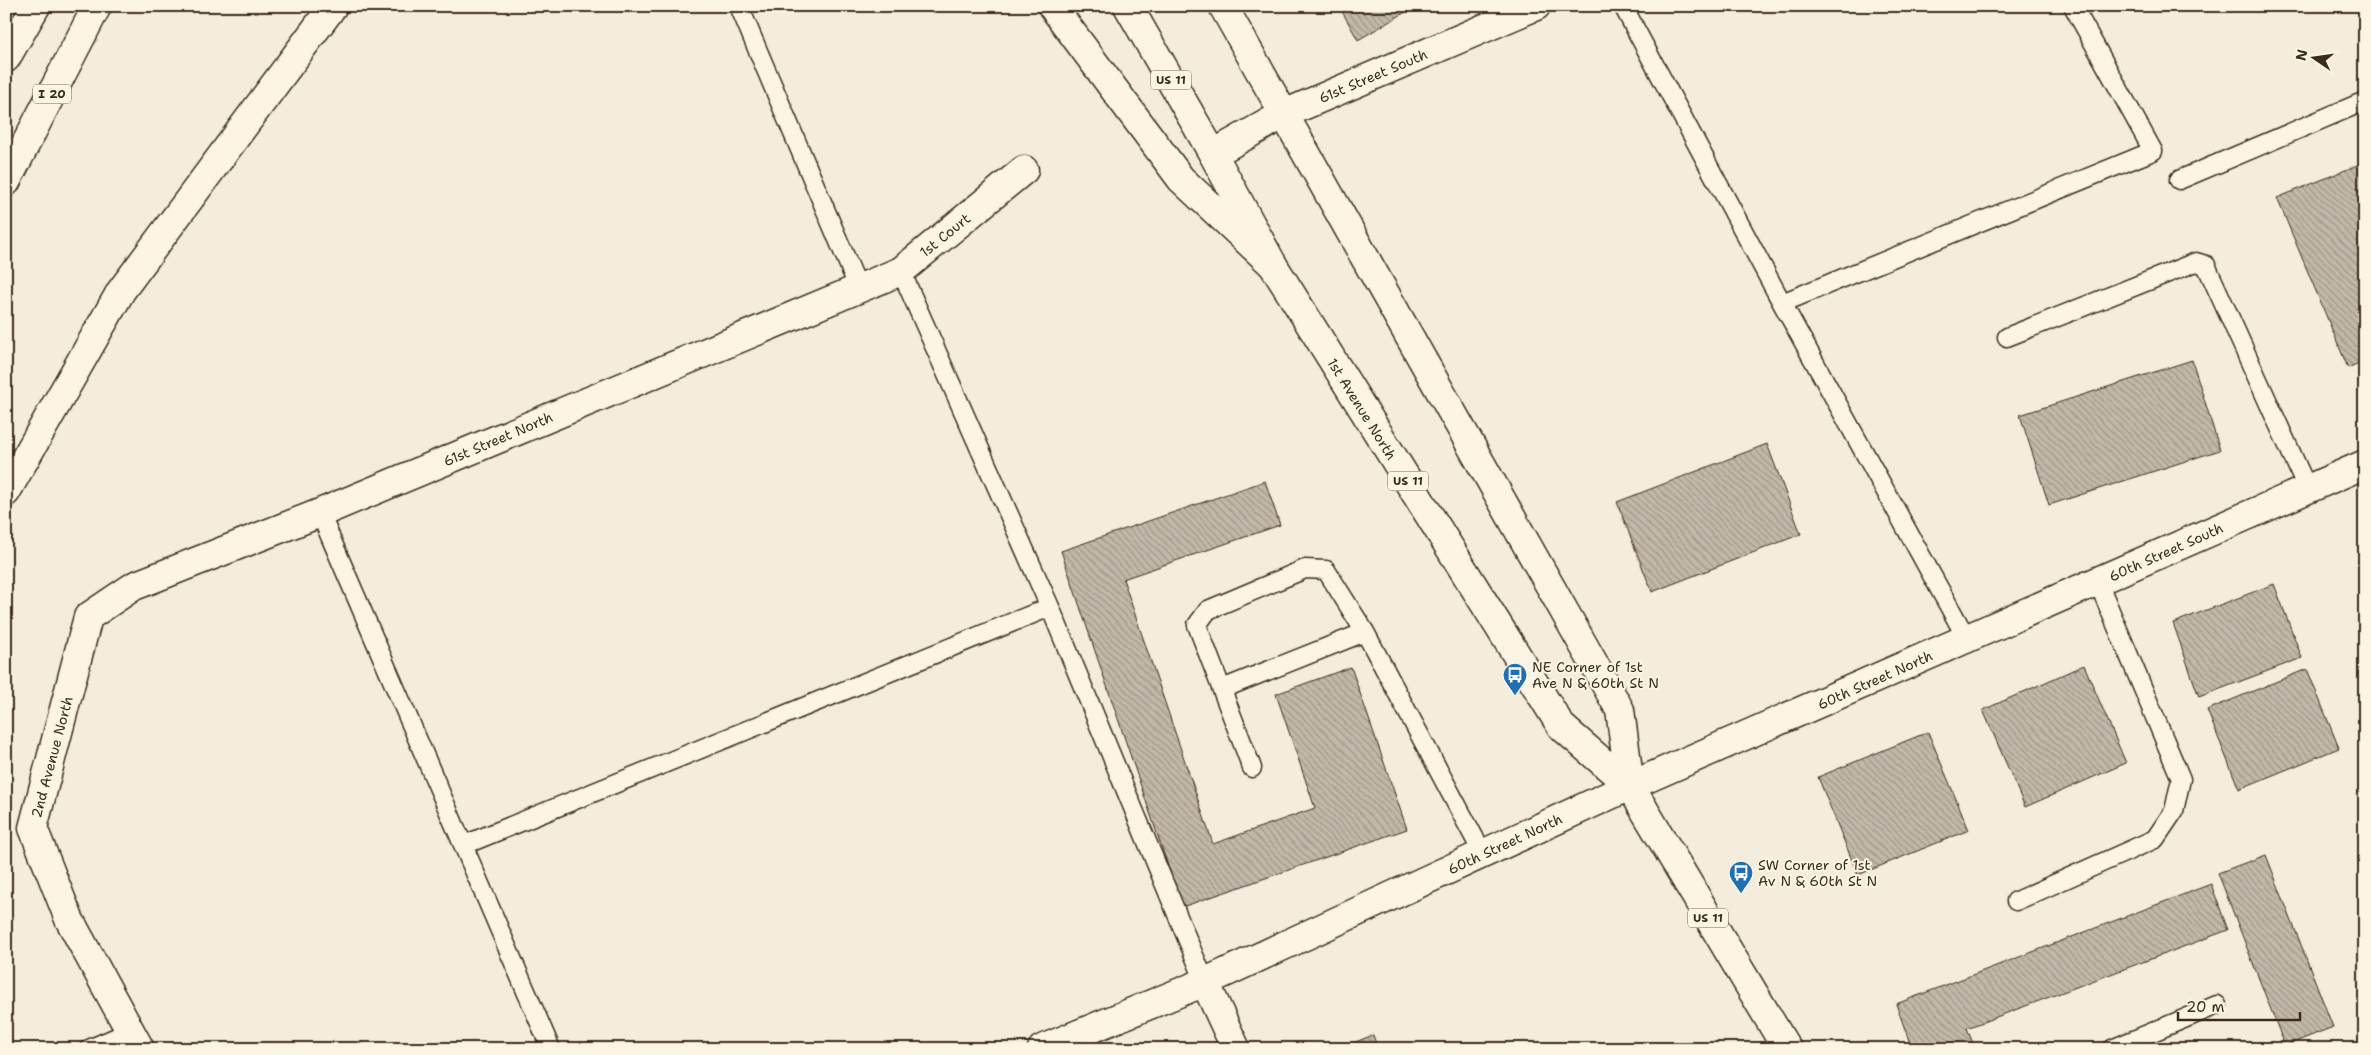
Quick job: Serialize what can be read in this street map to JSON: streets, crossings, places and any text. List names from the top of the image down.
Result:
{
  "streets": {
    "main road": [
      "61st Street South",
      "US 11",
      "I 20",
      "1st Court",
      "1st Avenue North",
      "61st Street North",
      "60th Street South",
      "60th Street North",
      "2nd Avenue North"
    ]
  },
  "crossings": [
    ["61st Street South", "1st Avenue North"],
    ["1st Court", "61st Street North"],
    ["1st Avenue North", "60th Street North"],
    ["61st Street North", "2nd Avenue North"],
    ["60th Street South", "60th Street North"]
  ],
  "places": {
    "bus stop": ["NE Corner of 1st Ave N & 60th St N", "SW Corner of 1st Av N & 60th St N"]
  },
  "scale_bar": "20 m",
  "north": "left"
}
